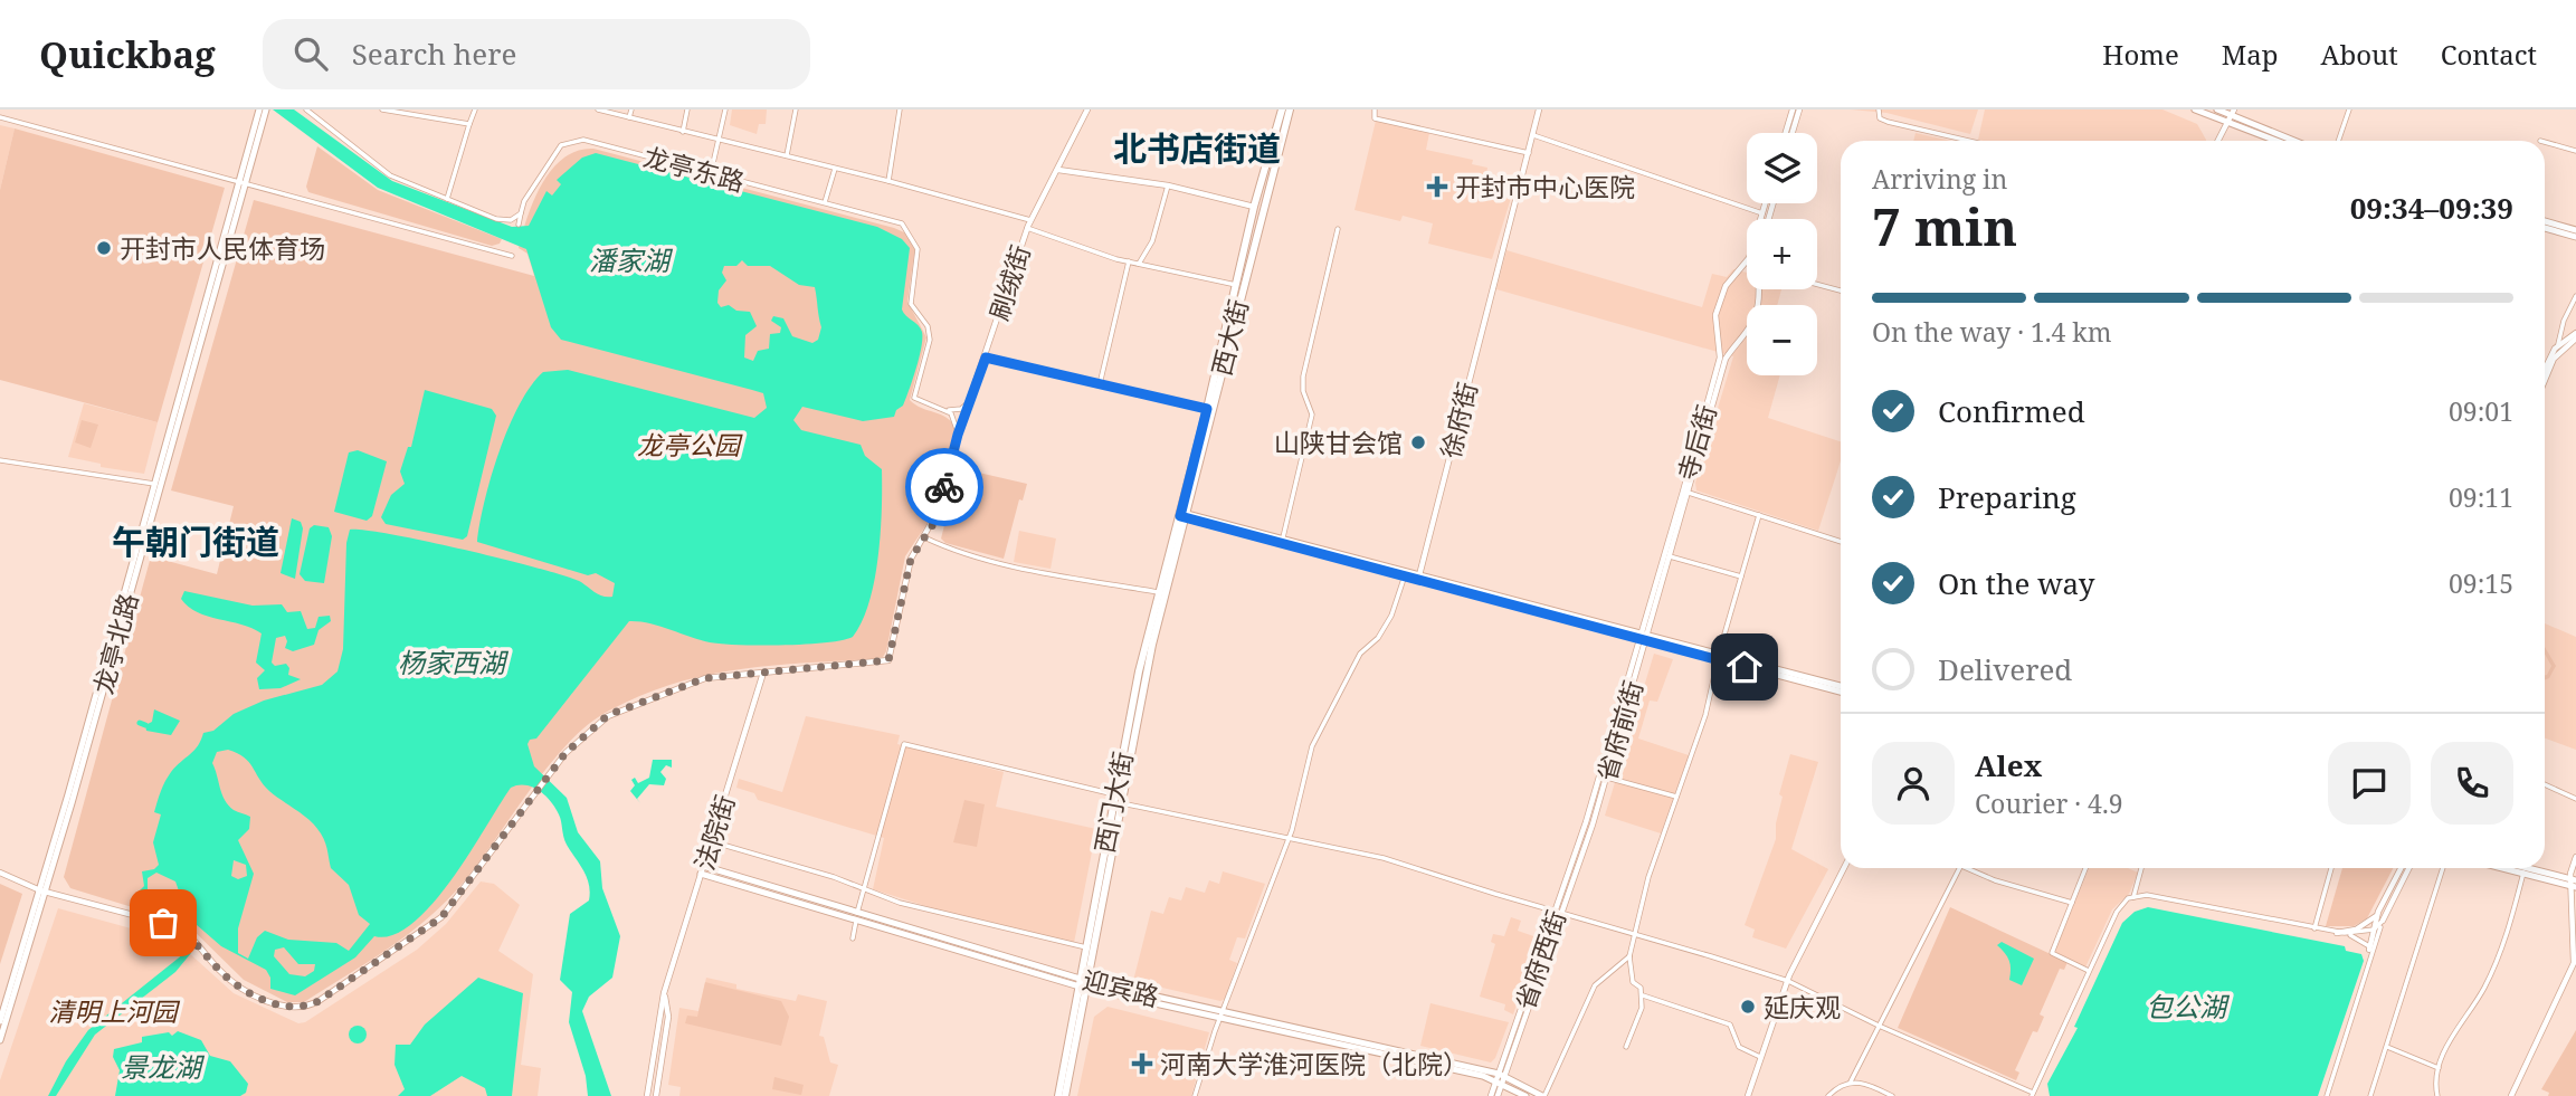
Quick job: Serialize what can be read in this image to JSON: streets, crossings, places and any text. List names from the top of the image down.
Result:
{
  "streets": {
    "main road": [
      "西大街",
      "龙亭北路",
      "西门大街",
      "迎宾路"
    ],
    "street": [
      "龙亭东路",
      "刷绒街",
      "徐府街",
      "寺后街",
      "省府前街",
      "法院街",
      "省府西街"
    ]
  },
  "crossings": [
    ["刷绒街", "法院街"],
    ["西大街", "西门大街"],
    ["寺后街", "省府前街"],
    ["省府前街", "省府西街"],
    ["西门大街", "迎宾路"],
    ["法院街", "迎宾路"],
    ["省府西街", "迎宾路"]
  ],
  "districts": ["北书店街道", "午朝门街道"],
  "water": [
    "潘家湖",
    "杨家西湖",
    "包公湖",
    "景龙湖"
  ],
  "parks": ["龙亭公园", "清明上河园"],
  "places": {
    "health": ["开封市中心医院", "河南大学淮河医院（北院）"],
    "other": ["开封市人民体育场", "山陕甘会馆", "延庆观"]
  },
  "page": {
    "header": "Quickbag",
    "search": "Search here",
    "nav": [
      "Home",
      "Map",
      "About",
      "Contact"
    ],
    "map_buttons": ["+", "−"],
    "heading": ["7 min", "Arriving in", "09:34–09:39"],
    "panel": ["Alex", "Courier · 4.9"],
    "bar": "On the way · 1.4 km",
    "list": [
      ["Confirmed", "09:01"],
      ["Preparing", "09:11"],
      ["On the way", "09:15"],
      "Delivered"
    ]
  }
}
